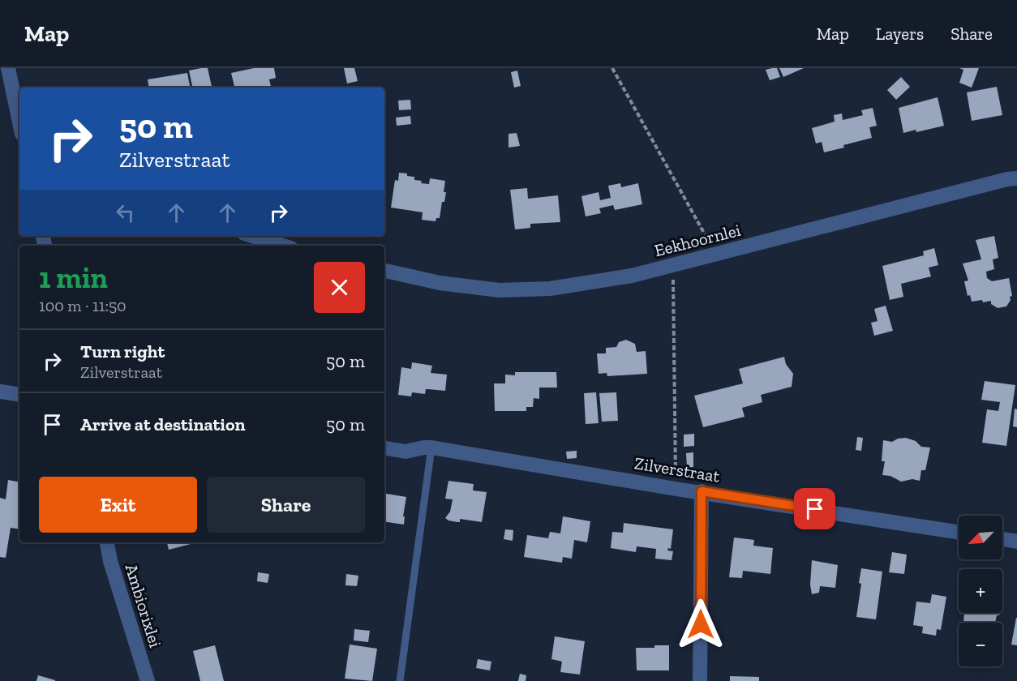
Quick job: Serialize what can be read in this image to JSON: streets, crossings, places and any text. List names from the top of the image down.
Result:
{
  "streets": {
    "street": ["Eekhoornlei", "Zilverstraat", "Ambiorixlei"]
  },
  "north": "bottom left",
  "page": {
    "header": "Map",
    "nav": ["Map", "Layers", "Share"],
    "turn": ["50 m", "Zilverstraat"],
    "heading": ["1 min", "100 m · 11:50"],
    "list": [
      {
        "name": "Turn right",
        "note": "Zilverstraat",
        "value": "50 m"
      },
      {
        "name": "Arrive at destination",
        "value": "50 m"
      }
    ],
    "buttons": ["Exit", "Share"],
    "map_buttons": ["+", "−"]
  }
}
